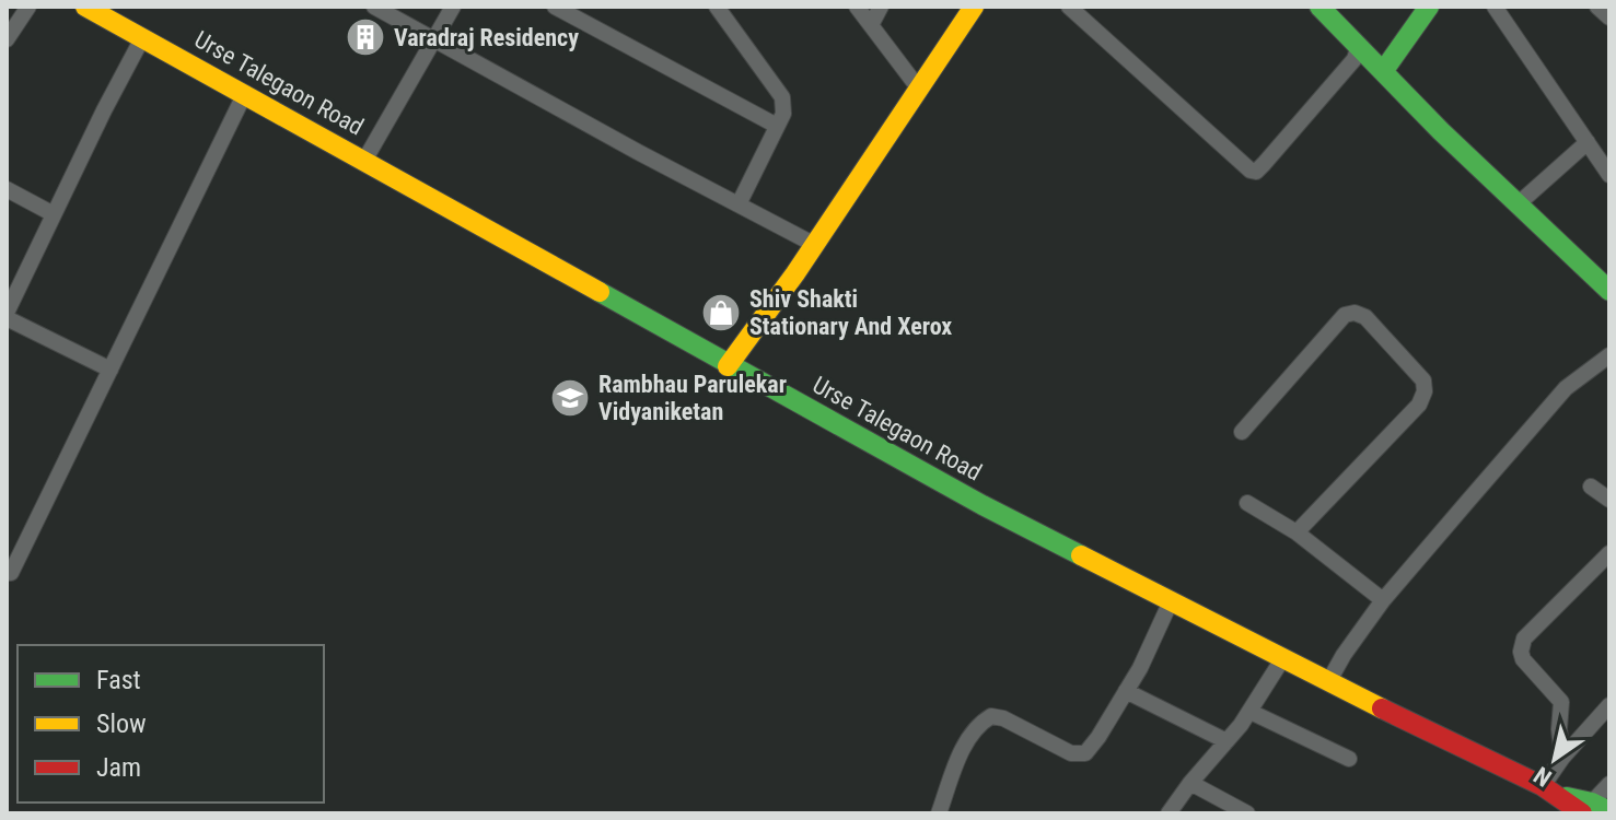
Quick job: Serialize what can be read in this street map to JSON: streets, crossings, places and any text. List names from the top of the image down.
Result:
{
  "streets": {
    "main road": ["Urse Talegaon Road"]
  },
  "places": {
    "building": ["Varadraj Residency"],
    "shop": ["Shiv Shakti Stationary And Xerox"],
    "school or university": ["Rambhau Parulekar Vidyaniketan"]
  },
  "legend": ["Fast", "Slow", "Jam"],
  "north": "bottom left"
}
